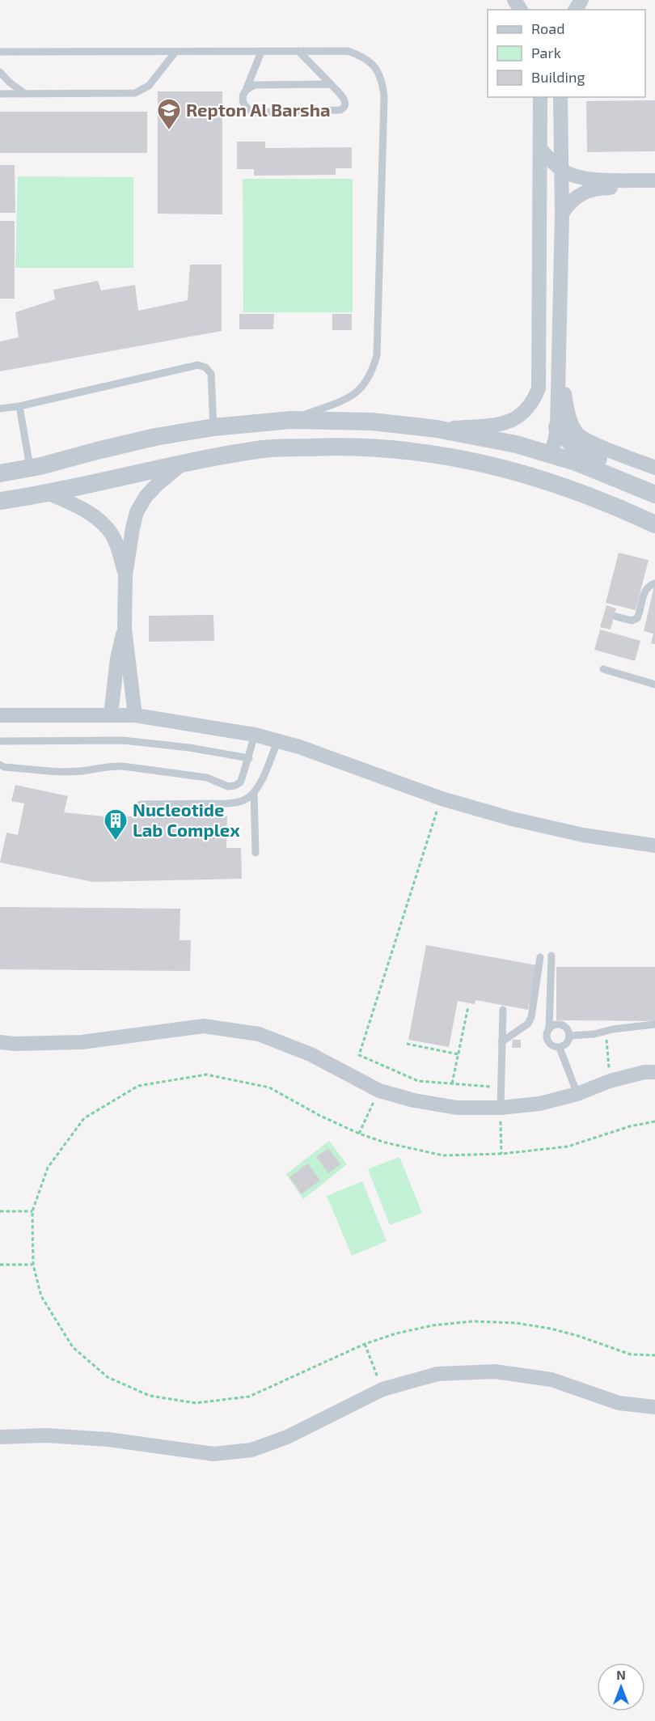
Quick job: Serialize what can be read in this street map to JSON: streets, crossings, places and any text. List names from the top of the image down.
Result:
{
  "places": {
    "school or university": ["Repton Al Barsha"],
    "building": ["Nucleotide Lab Complex"]
  },
  "legend": ["Road", "Park", "Building"],
  "north": "top"
}
